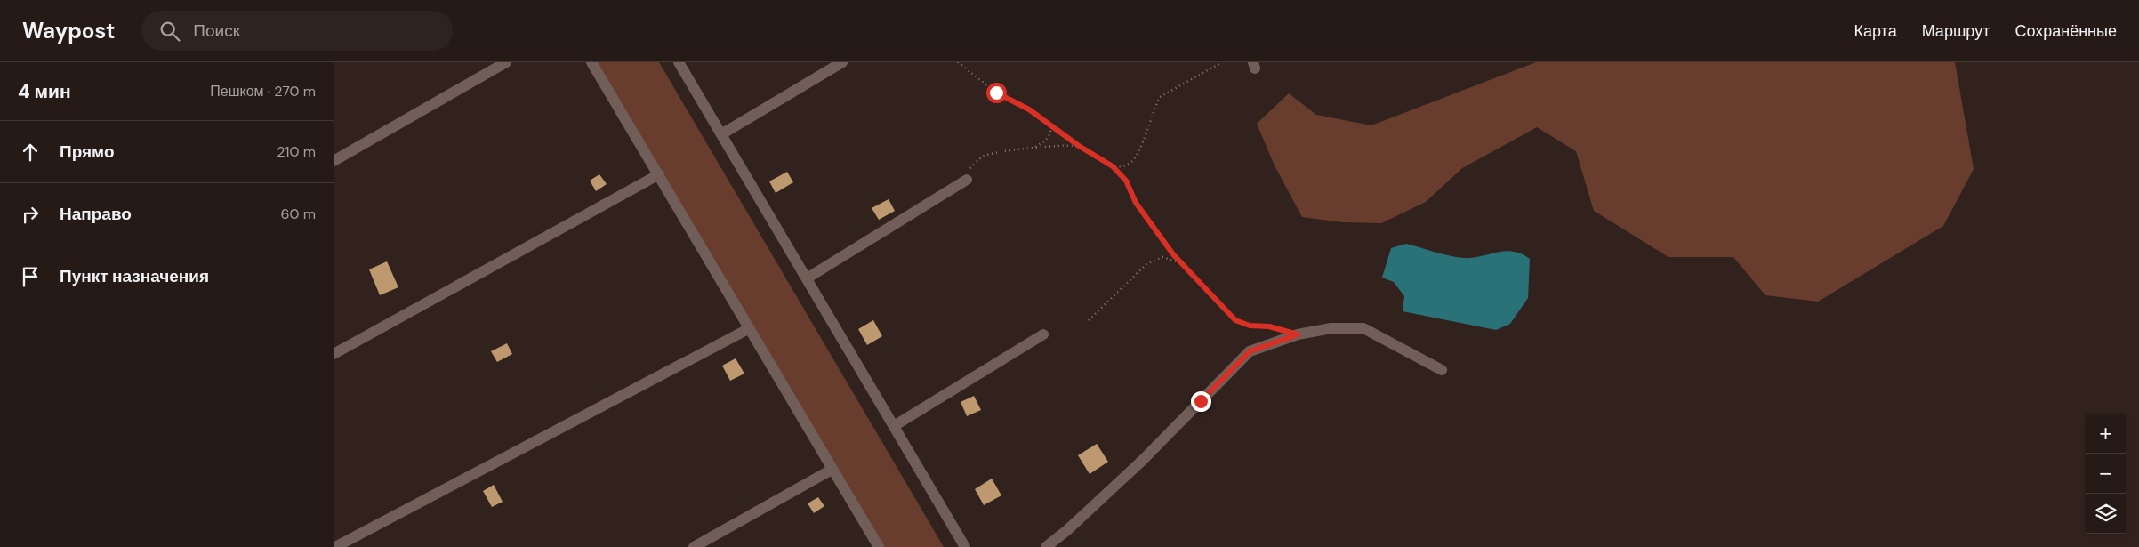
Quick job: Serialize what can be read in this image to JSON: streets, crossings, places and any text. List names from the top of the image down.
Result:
{
  "page": {
    "header": "Waypost",
    "search": "Поиск",
    "nav": ["Карта", "Маршрут", "Сохранённые"],
    "heading": ["4 мин", "Пешком · 270 m"],
    "list": [
      ["Прямо", "210 m"],
      ["Направо", "60 m"],
      "Пункт назначения"
    ],
    "map_buttons": ["+", "−"]
  }
}
